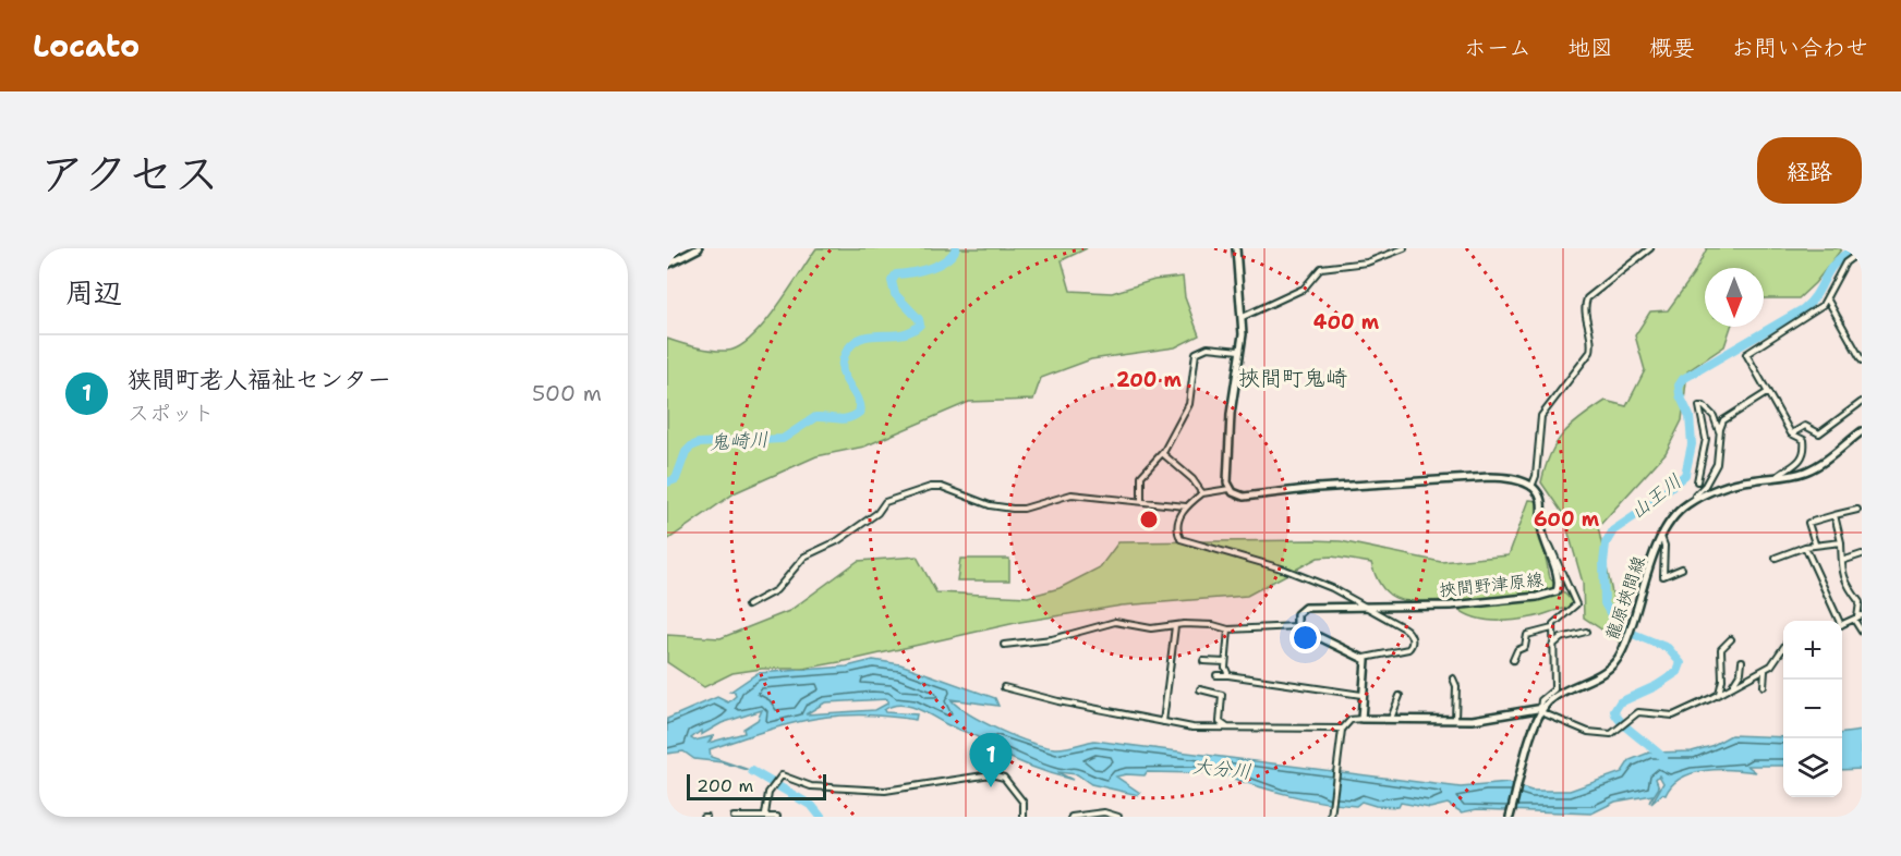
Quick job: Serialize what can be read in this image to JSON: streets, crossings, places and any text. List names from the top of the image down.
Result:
{
  "streets": {
    "main road": ["挾間野津原線", "龍原挾間線"]
  },
  "districts": ["挾間町鬼崎"],
  "water": ["鬼崎川", "山王川", "大分川"],
  "scale_bar": "200 m",
  "north": "bottom",
  "page": {
    "header": "Locato",
    "nav": [
      "ホーム",
      "地図",
      "概要",
      "お問い合わせ"
    ],
    "title": "アクセス",
    "buttons": "経路",
    "heading": "周辺",
    "list": [
      {
        "mark": "1",
        "name": "狭間町老人福祉センター",
        "note": "スポット",
        "value": "500 m"
      }
    ],
    "map_buttons": ["+", "−"],
    "pins": "1",
    "scale": "200 m"
  },
  "rings": ["400 m", "200 m", "600 m"]
}
